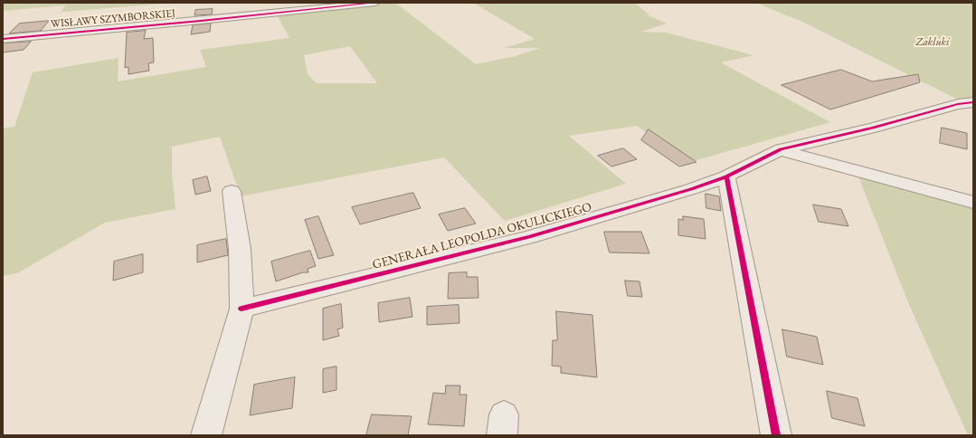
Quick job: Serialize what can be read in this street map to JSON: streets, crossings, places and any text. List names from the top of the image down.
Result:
{
  "streets": {
    "street": ["WISŁAWY SZYMBORSKIEJ", "GENERAŁA LEOPOLDA OKULICKIEGO"]
  },
  "parks": ["Zakluki"]
}
